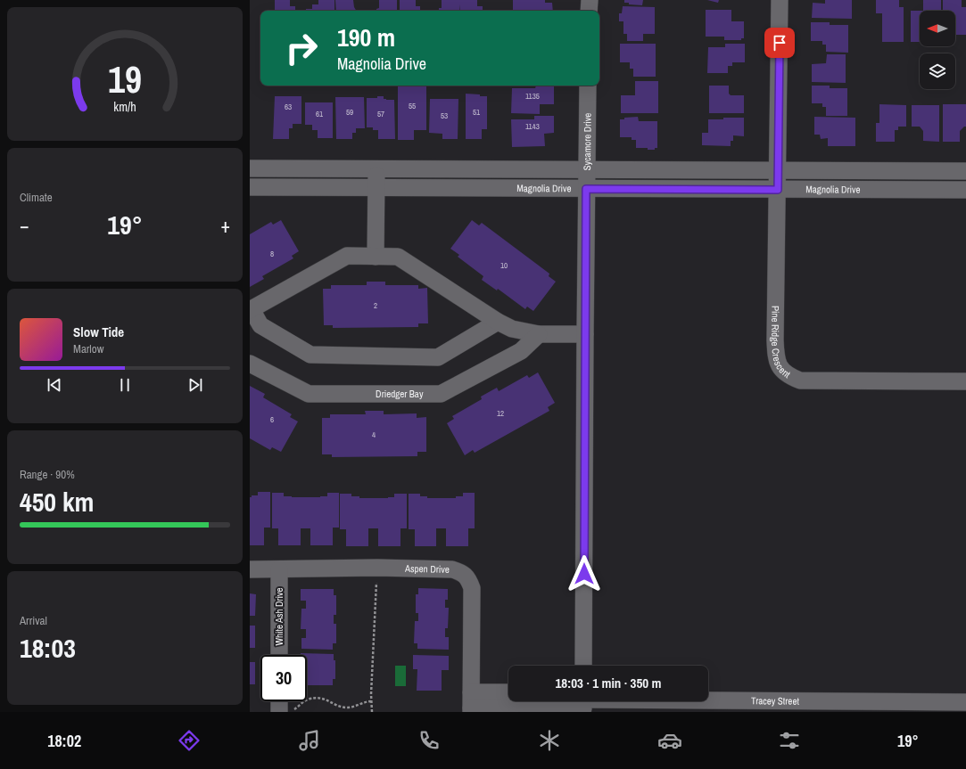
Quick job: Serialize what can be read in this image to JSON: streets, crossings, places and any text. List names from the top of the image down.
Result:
{
  "streets": {
    "street": [
      "Sycamore Drive",
      "Magnolia Drive",
      "Pine Ridge Crescent",
      "Driedger Bay",
      "Aspen Drive",
      "White Ash Drive",
      "Tracey Street"
    ]
  },
  "crossings": [
    ["Sycamore Drive", "Magnolia Drive"],
    ["Magnolia Drive", "Pine Ridge Crescent"],
    ["Aspen Drive", "White Ash Drive"],
    ["Aspen Drive", "Tracey Street"]
  ],
  "house_numbers": [
    "1135",
    "55",
    "63",
    "59",
    "51",
    "61",
    "57",
    "53",
    "1143",
    "8",
    "10",
    "2",
    "12",
    "6",
    "4"
  ],
  "north": "left",
  "page": {
    "turn": ["190 m", "Magnolia Drive"],
    "tile": [
      "Climate",
      ["Range · 90%", "450 km"],
      ["Arrival", "18:03"]
    ],
    "heat": ["−", "19°", "+"],
    "song": ["Slow Tide", "Marlow"],
    "limit": "30",
    "trip": "18:03 · 1 min · 350 m",
    "tabs": ["18:02", "19°"],
    "gauge": ["19", "km/h"]
  }
}
